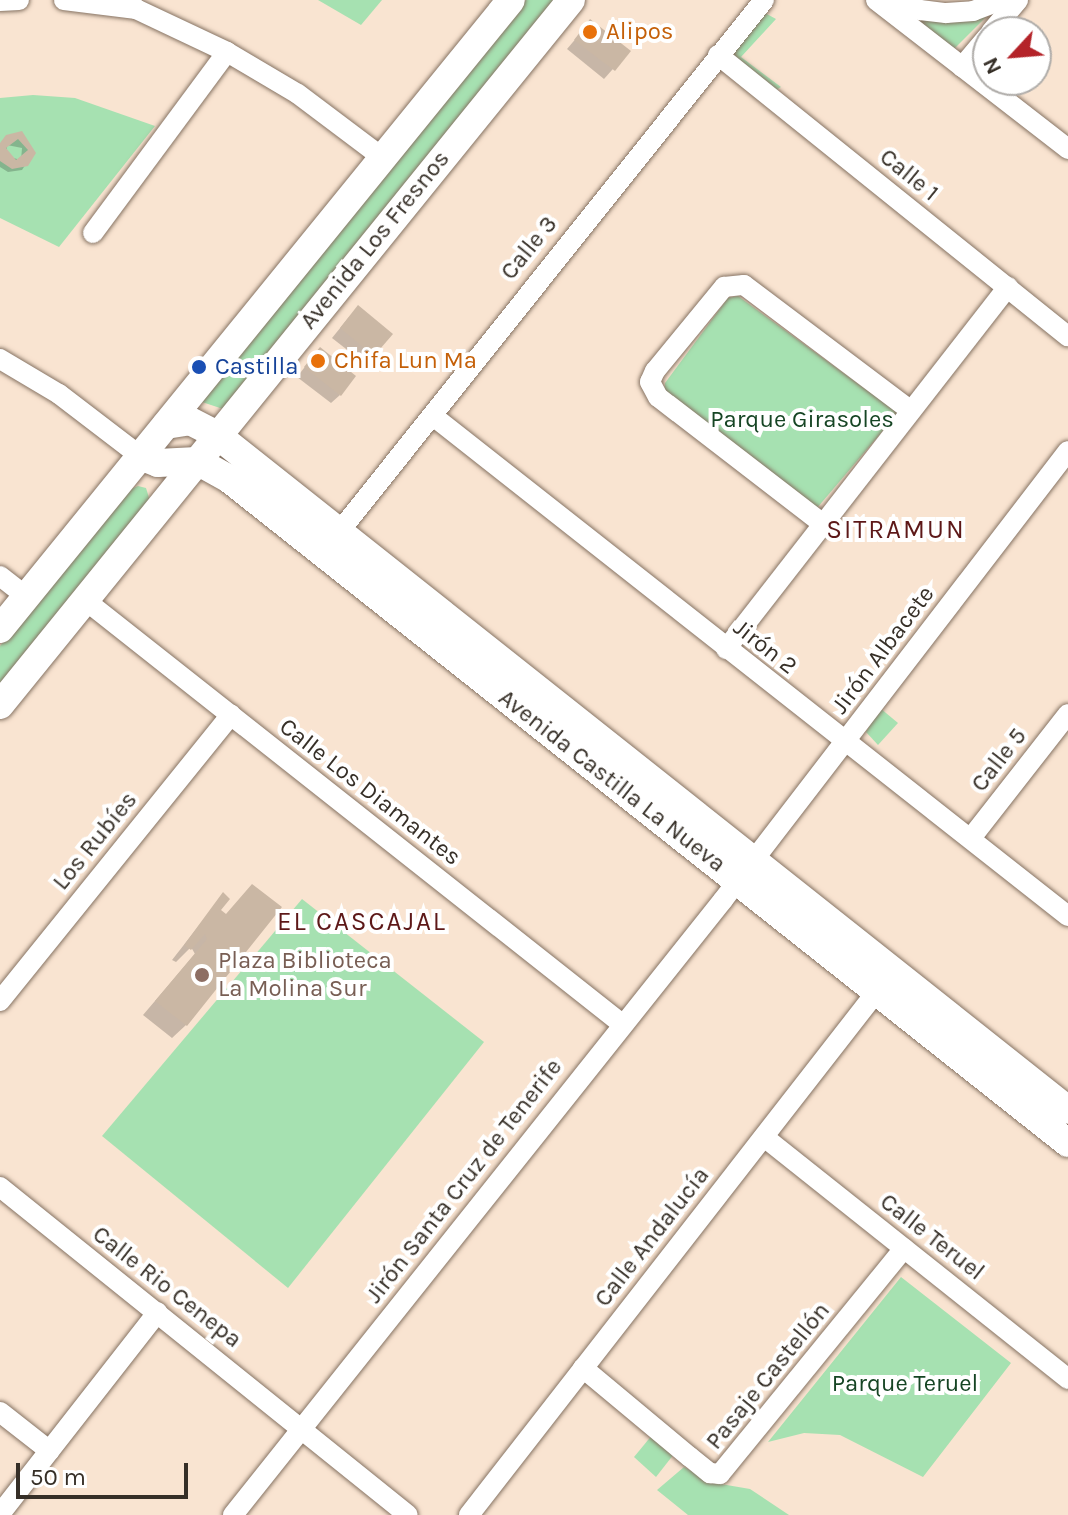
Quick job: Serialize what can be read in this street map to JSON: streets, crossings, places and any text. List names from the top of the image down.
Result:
{
  "streets": {
    "street": [
      "Calle 1",
      "Avenida Los Fresnos",
      "Calle 3",
      "Jirón 2",
      "Jirón Albacete",
      "Calle 5",
      "Avenida Castilla La Nueva",
      "Calle Los Diamantes",
      "Los Rubíes",
      "Jirón Santa Cruz de Tenerife",
      "Calle Andalucía",
      "Calle Teruel",
      "Calle Rio Cenepa",
      "Pasaje Castellón"
    ]
  },
  "crossings": [
    ["Calle 1", "Calle 3"],
    ["Avenida Los Fresnos", "Avenida Castilla La Nueva"],
    ["Avenida Los Fresnos", "Calle Los Diamantes"],
    ["Calle 3", "Jirón 2"],
    ["Calle 3", "Avenida Castilla La Nueva"],
    ["Jirón 2", "Jirón Albacete"],
    ["Jirón 2", "Calle 5"],
    ["Jirón Albacete", "Avenida Castilla La Nueva"],
    ["Jirón Albacete", "Jirón Santa Cruz de Tenerife"],
    ["Avenida Castilla La Nueva", "Jirón Santa Cruz de Tenerife"],
    ["Avenida Castilla La Nueva", "Calle Andalucía"],
    ["Calle Los Diamantes", "Los Rubíes"],
    ["Calle Los Diamantes", "Jirón Santa Cruz de Tenerife"],
    ["Jirón Santa Cruz de Tenerife", "Calle Rio Cenepa"],
    ["Calle Andalucía", "Calle Teruel"],
    ["Calle Andalucía", "Pasaje Castellón"],
    ["Calle Teruel", "Pasaje Castellón"]
  ],
  "districts": ["SITRAMUN", "EL CASCAJAL"],
  "parks": ["Parque Girasoles", "Parque Teruel"],
  "places": [
    "Alipos",
    "Chifa Lun Ma",
    "Castilla",
    "Plaza Biblioteca La Molina Sur"
  ],
  "scale_bar": "50 m",
  "north": "bottom left"
}
